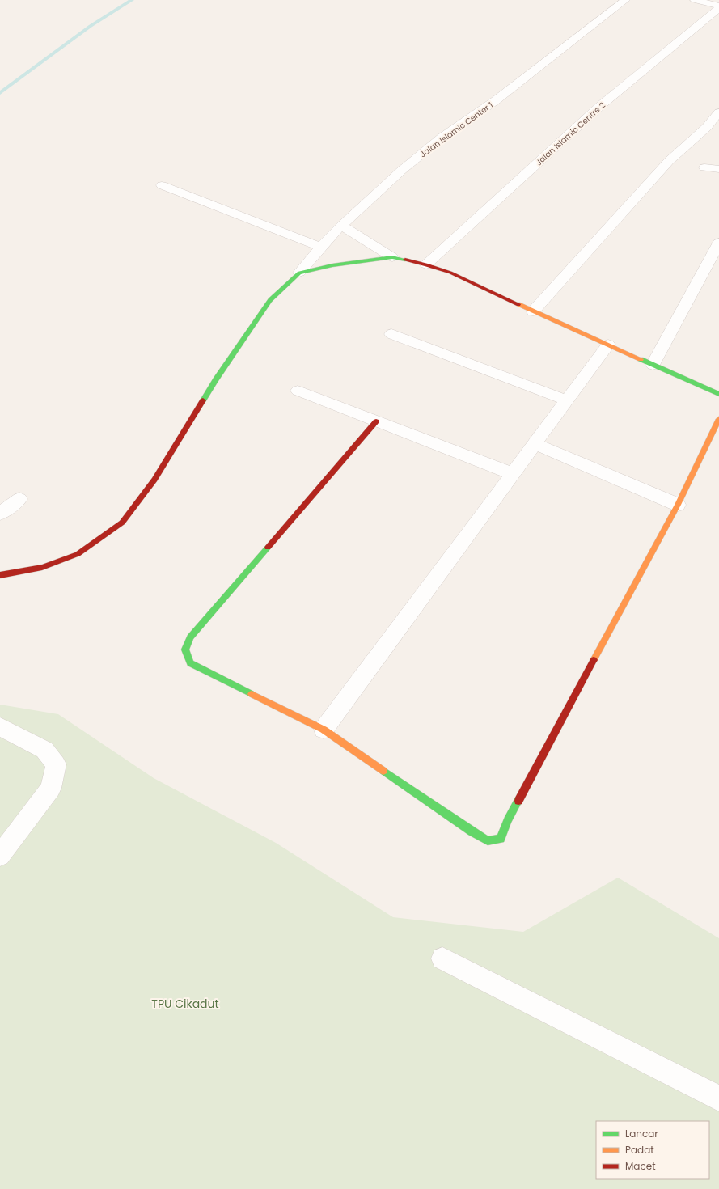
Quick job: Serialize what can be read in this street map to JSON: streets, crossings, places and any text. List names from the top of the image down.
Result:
{
  "streets": {
    "street": ["Jalan Islamic Center 1", "Jalan Islamic Centre 2"]
  },
  "parks": ["TPU Cikadut"],
  "legend": ["Lancar", "Padat", "Macet"]
}
